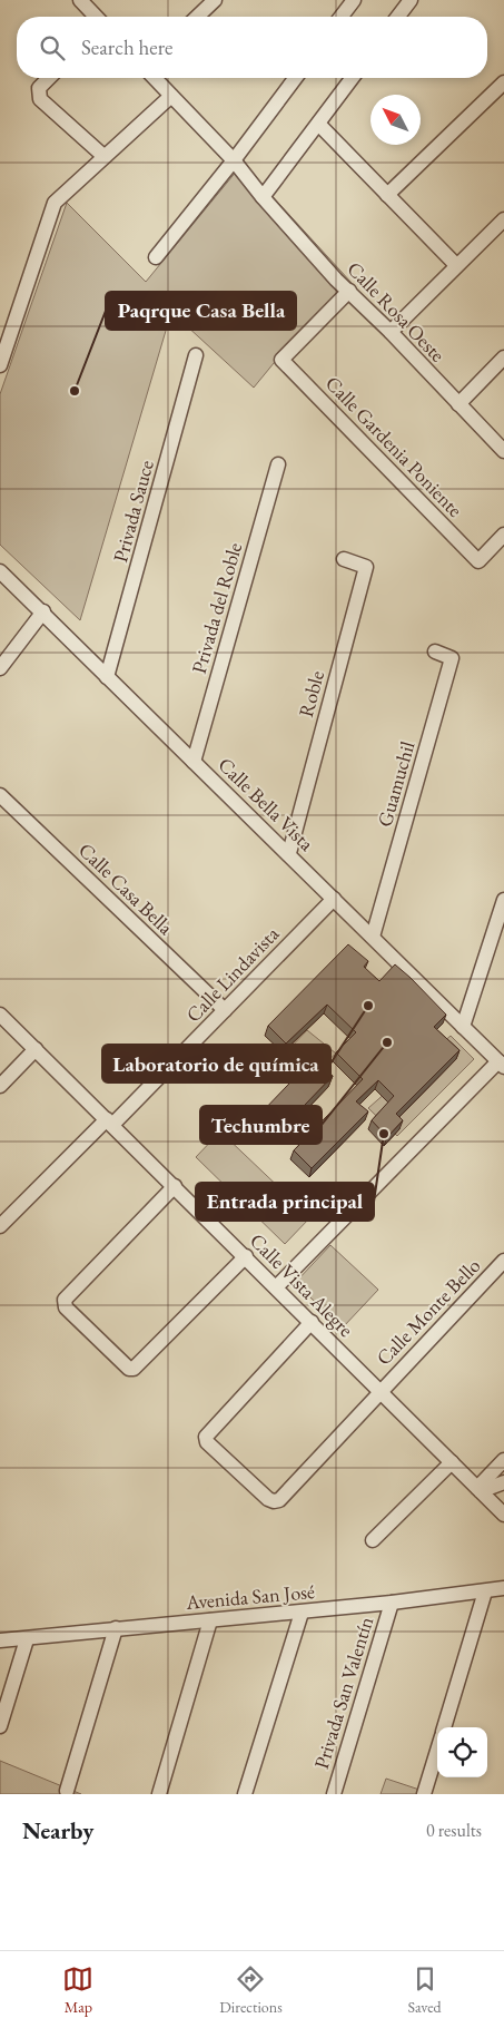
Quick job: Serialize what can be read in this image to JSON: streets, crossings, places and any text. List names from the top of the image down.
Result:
{
  "streets": {
    "street": [
      "Calle Rosa Oeste",
      "Calle Gardenia Poniente",
      "Privada Sauce",
      "Privada del Roble",
      "Roble",
      "Guamuchil",
      "Calle Bella Vista",
      "Calle Casa Bella",
      "Calle Lindavista",
      "Calle Vista Alegre",
      "Calle Monte Bello",
      "Avenida San José",
      "Privada San Valentín"
    ]
  },
  "crossings": [
    ["Calle Rosa Oeste", "Calle Gardenia Poniente"],
    ["Privada Sauce", "Calle Bella Vista"],
    ["Privada del Roble", "Calle Bella Vista"],
    ["Roble", "Calle Bella Vista"],
    ["Guamuchil", "Calle Bella Vista"],
    ["Calle Bella Vista", "Calle Lindavista"],
    ["Calle Casa Bella", "Calle Lindavista"],
    ["Calle Lindavista", "Calle Vista Alegre"],
    ["Calle Vista Alegre", "Calle Monte Bello"],
    ["Avenida San José", "Privada San Valentín"]
  ],
  "places": [
    "Paqrque Casa Bella",
    "Laboratorio de química",
    "Techumbre",
    "Entrada principal"
  ],
  "north": "top left",
  "page": {
    "search": "Search here",
    "heading": ["Nearby", "0 results"],
    "nav": ["Map", "Directions", "Saved"]
  }
}
